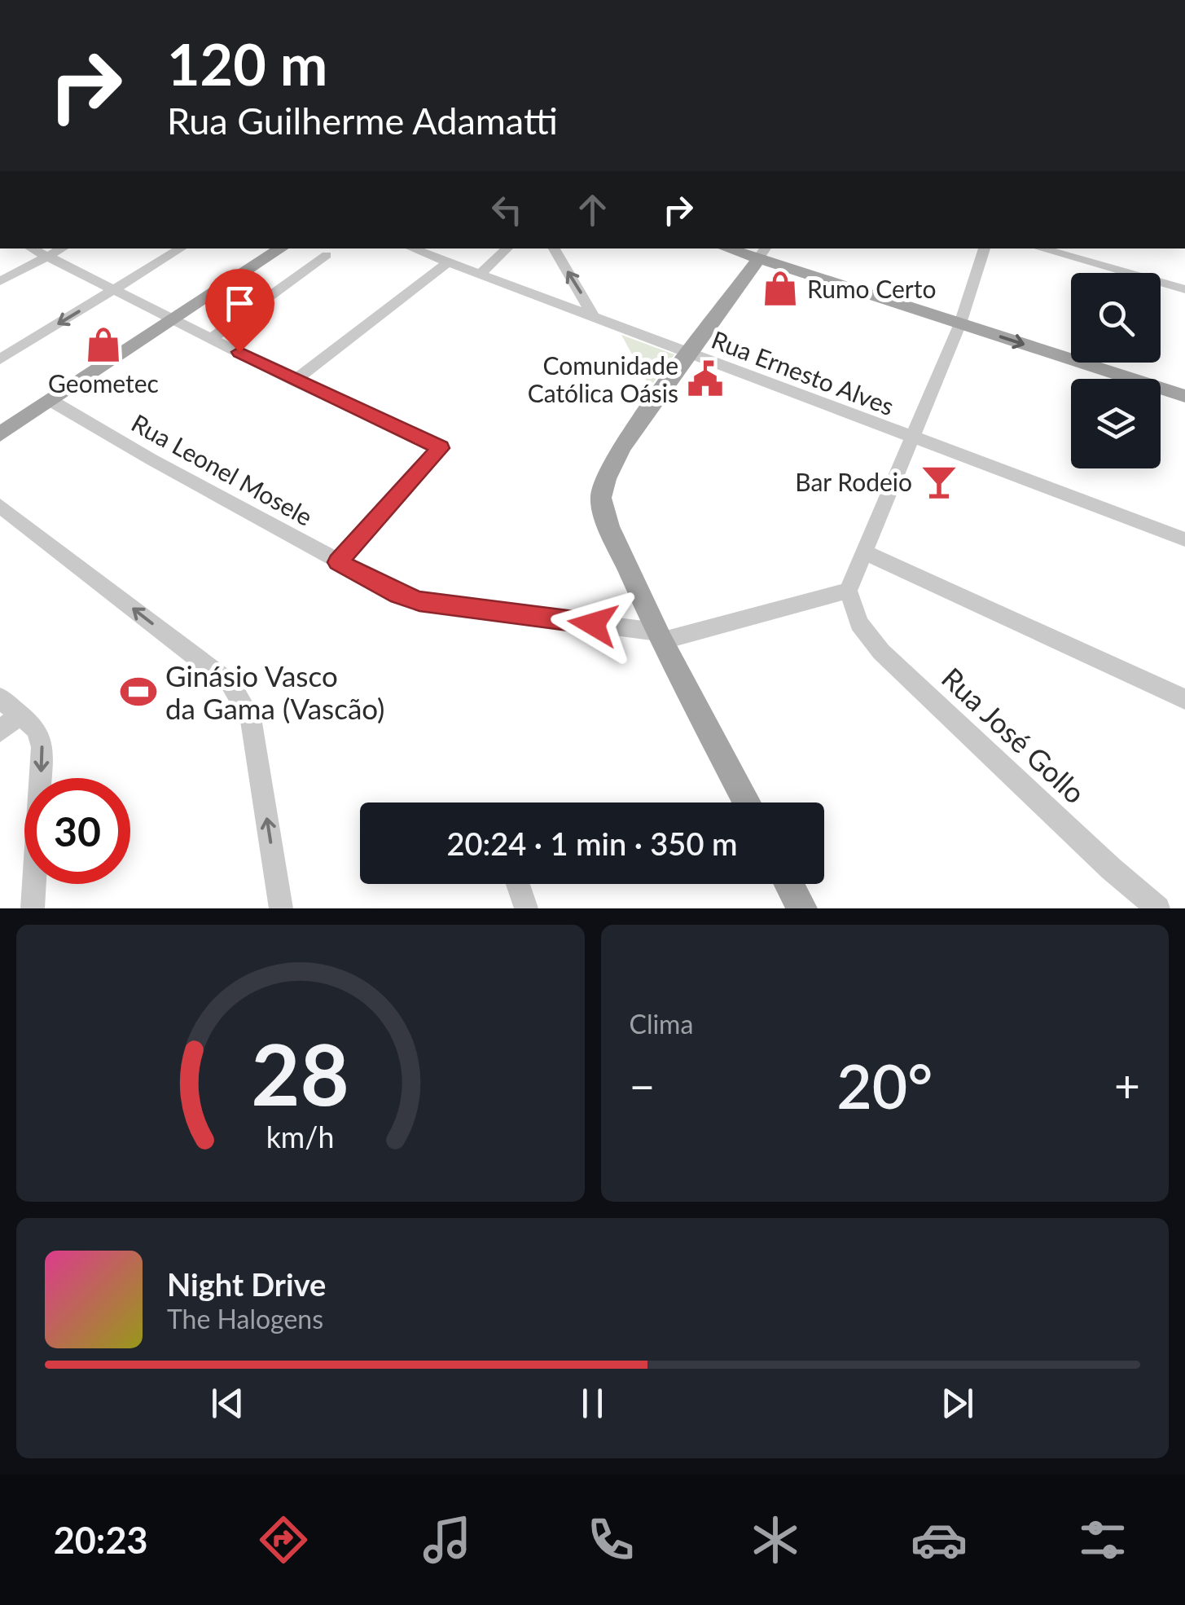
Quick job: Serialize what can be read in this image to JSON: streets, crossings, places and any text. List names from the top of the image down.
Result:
{
  "streets": {
    "street": ["Rua Ernesto Alves", "Rua Leonel Mosele", "Rua José Gollo"]
  },
  "places": {
    "shop": ["Rumo Certo", "Geometec"],
    "public building": ["Comunidade Católica Oásis"],
    "bar": ["Bar Rodeio"],
    "sports": ["Ginásio Vasco da Gama (Vascão)"]
  },
  "page": {
    "turn": ["120 m", "Rua Guilherme Adamatti"],
    "limit": "30",
    "trip": "20:24 · 1 min · 350 m",
    "tile": "Clima",
    "heat": ["−", "20°", "+"],
    "song": ["Night Drive", "The Halogens"],
    "tabs": "20:23",
    "gauge": ["28", "km/h"]
  }
}
